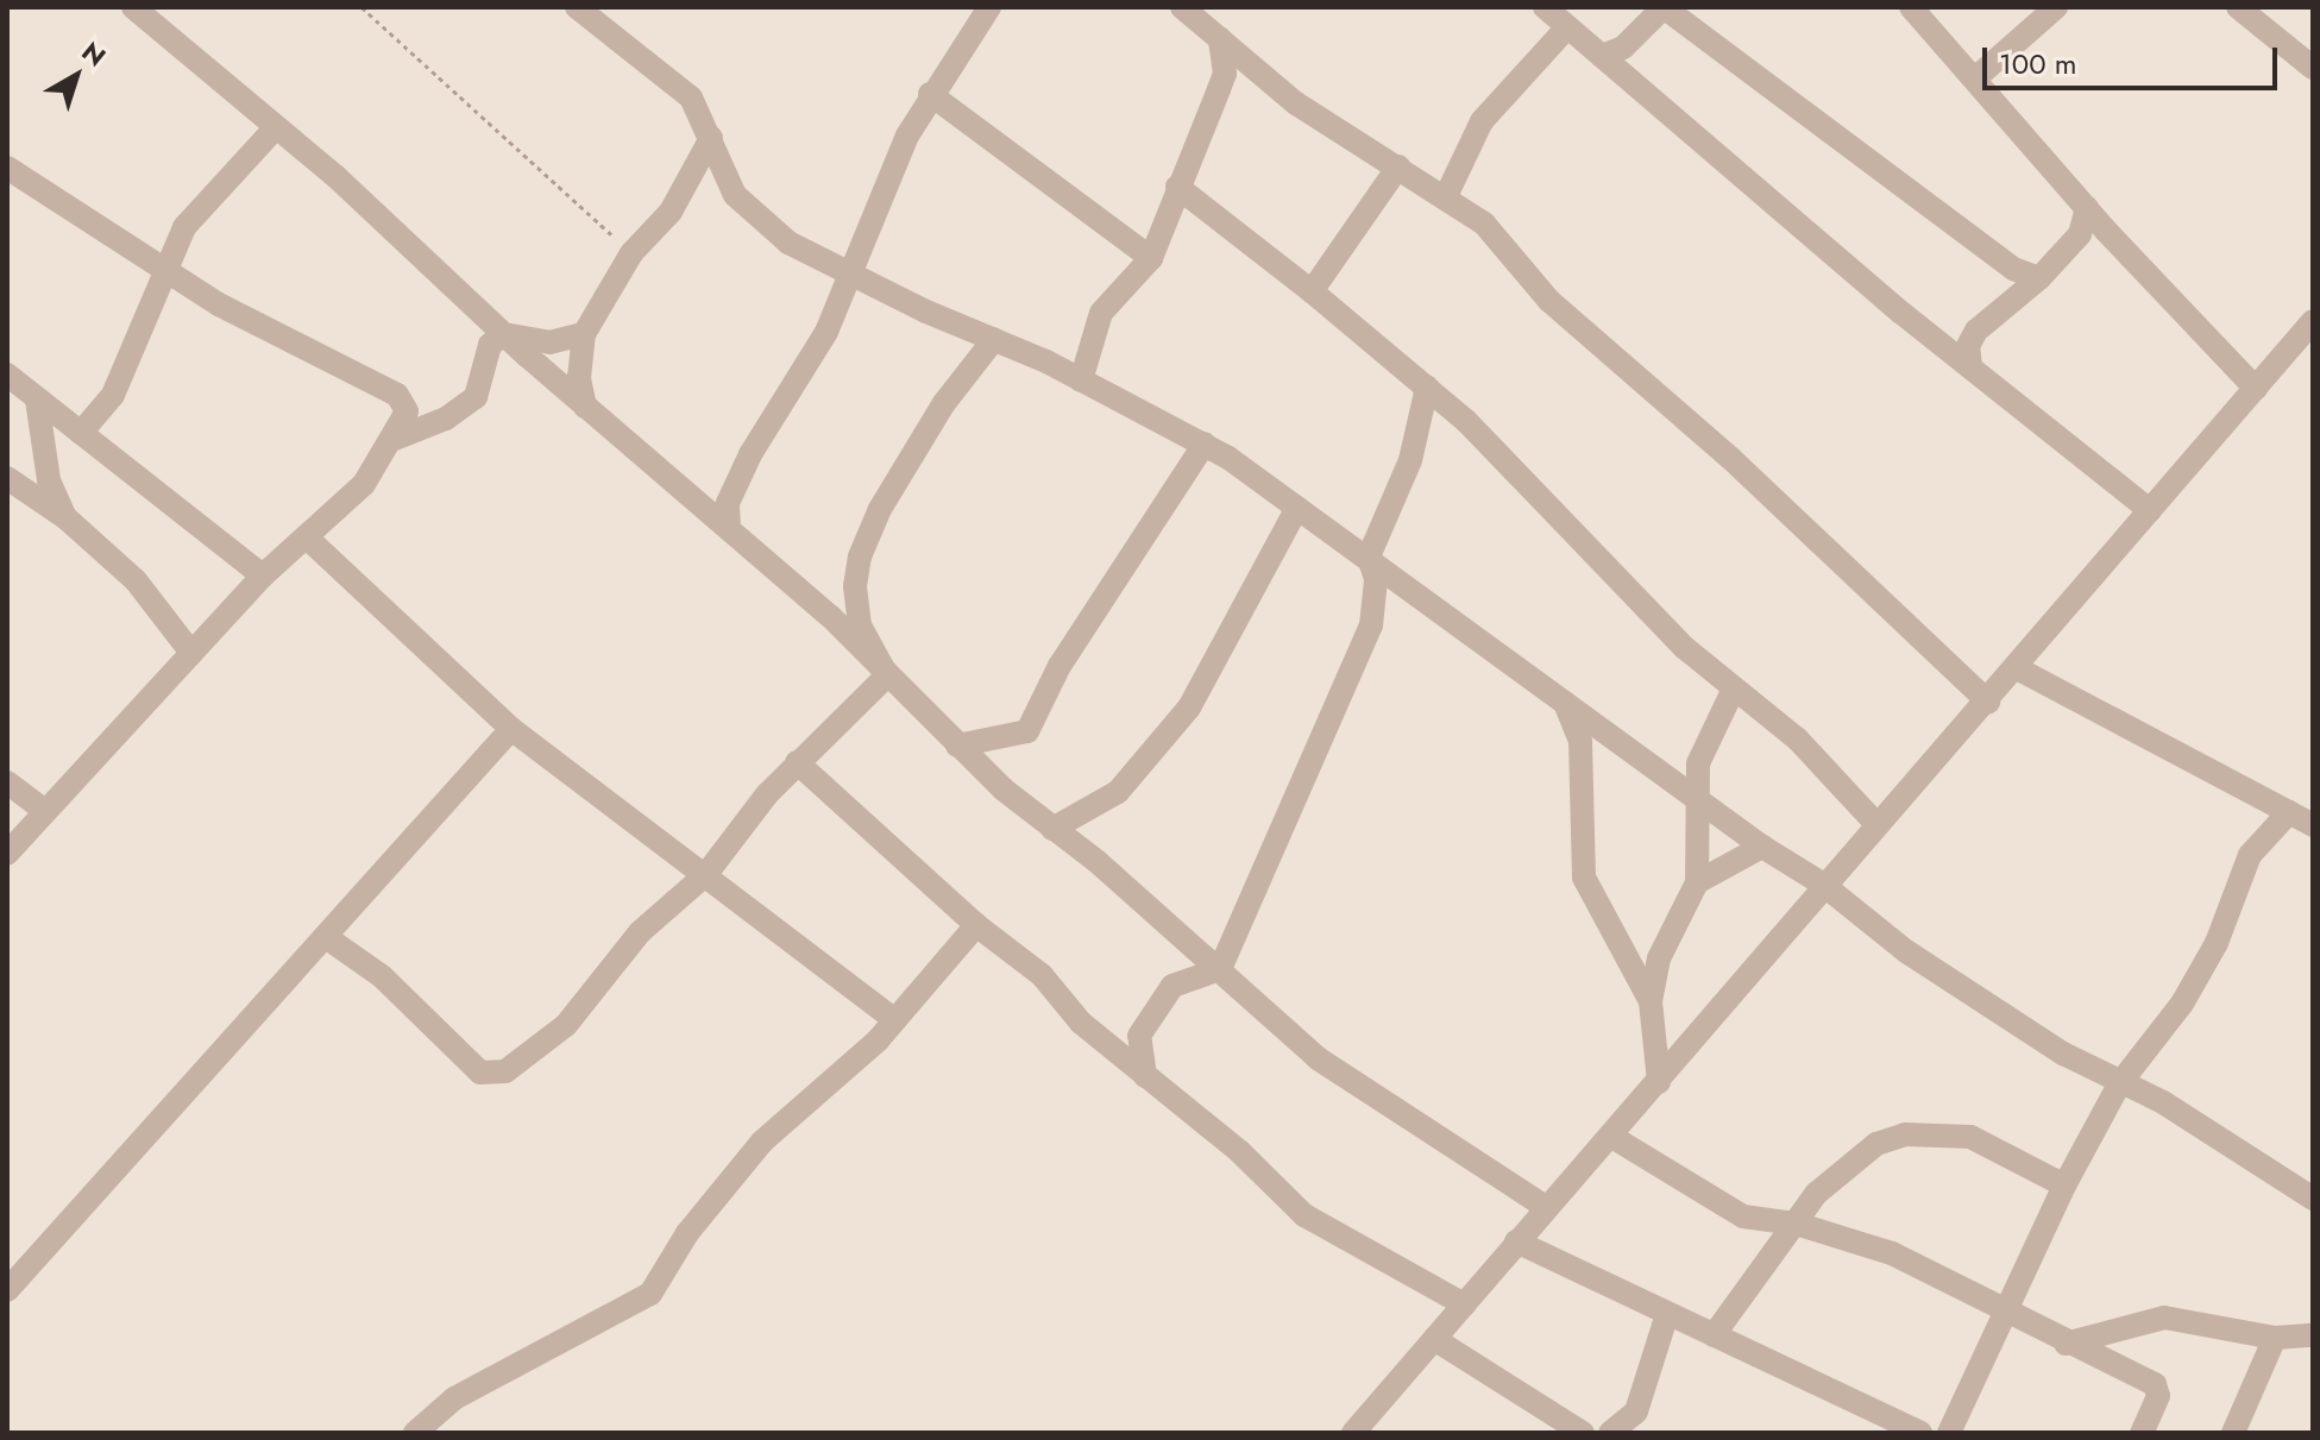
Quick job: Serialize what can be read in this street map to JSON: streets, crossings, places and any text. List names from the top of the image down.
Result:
{
  "scale_bar": "100 m",
  "north": "top right"
}
